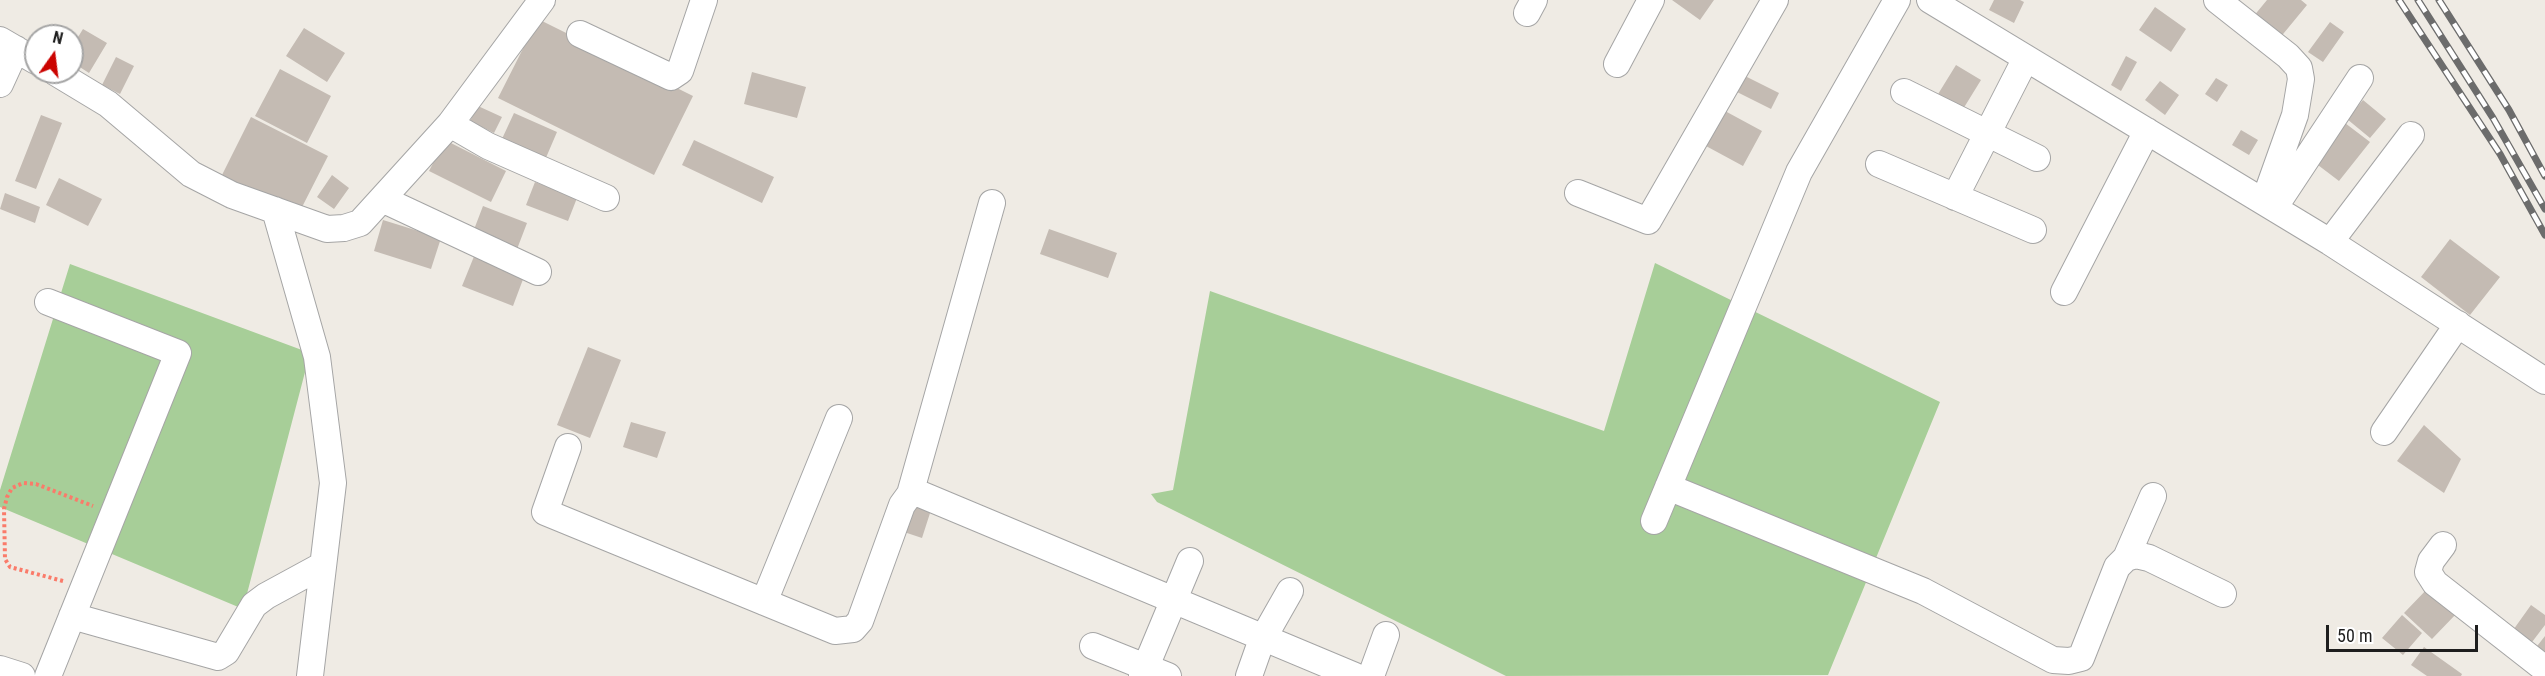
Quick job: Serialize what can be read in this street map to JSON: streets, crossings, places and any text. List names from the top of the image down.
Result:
{
  "scale_bar": "50 m",
  "north": "top"
}
